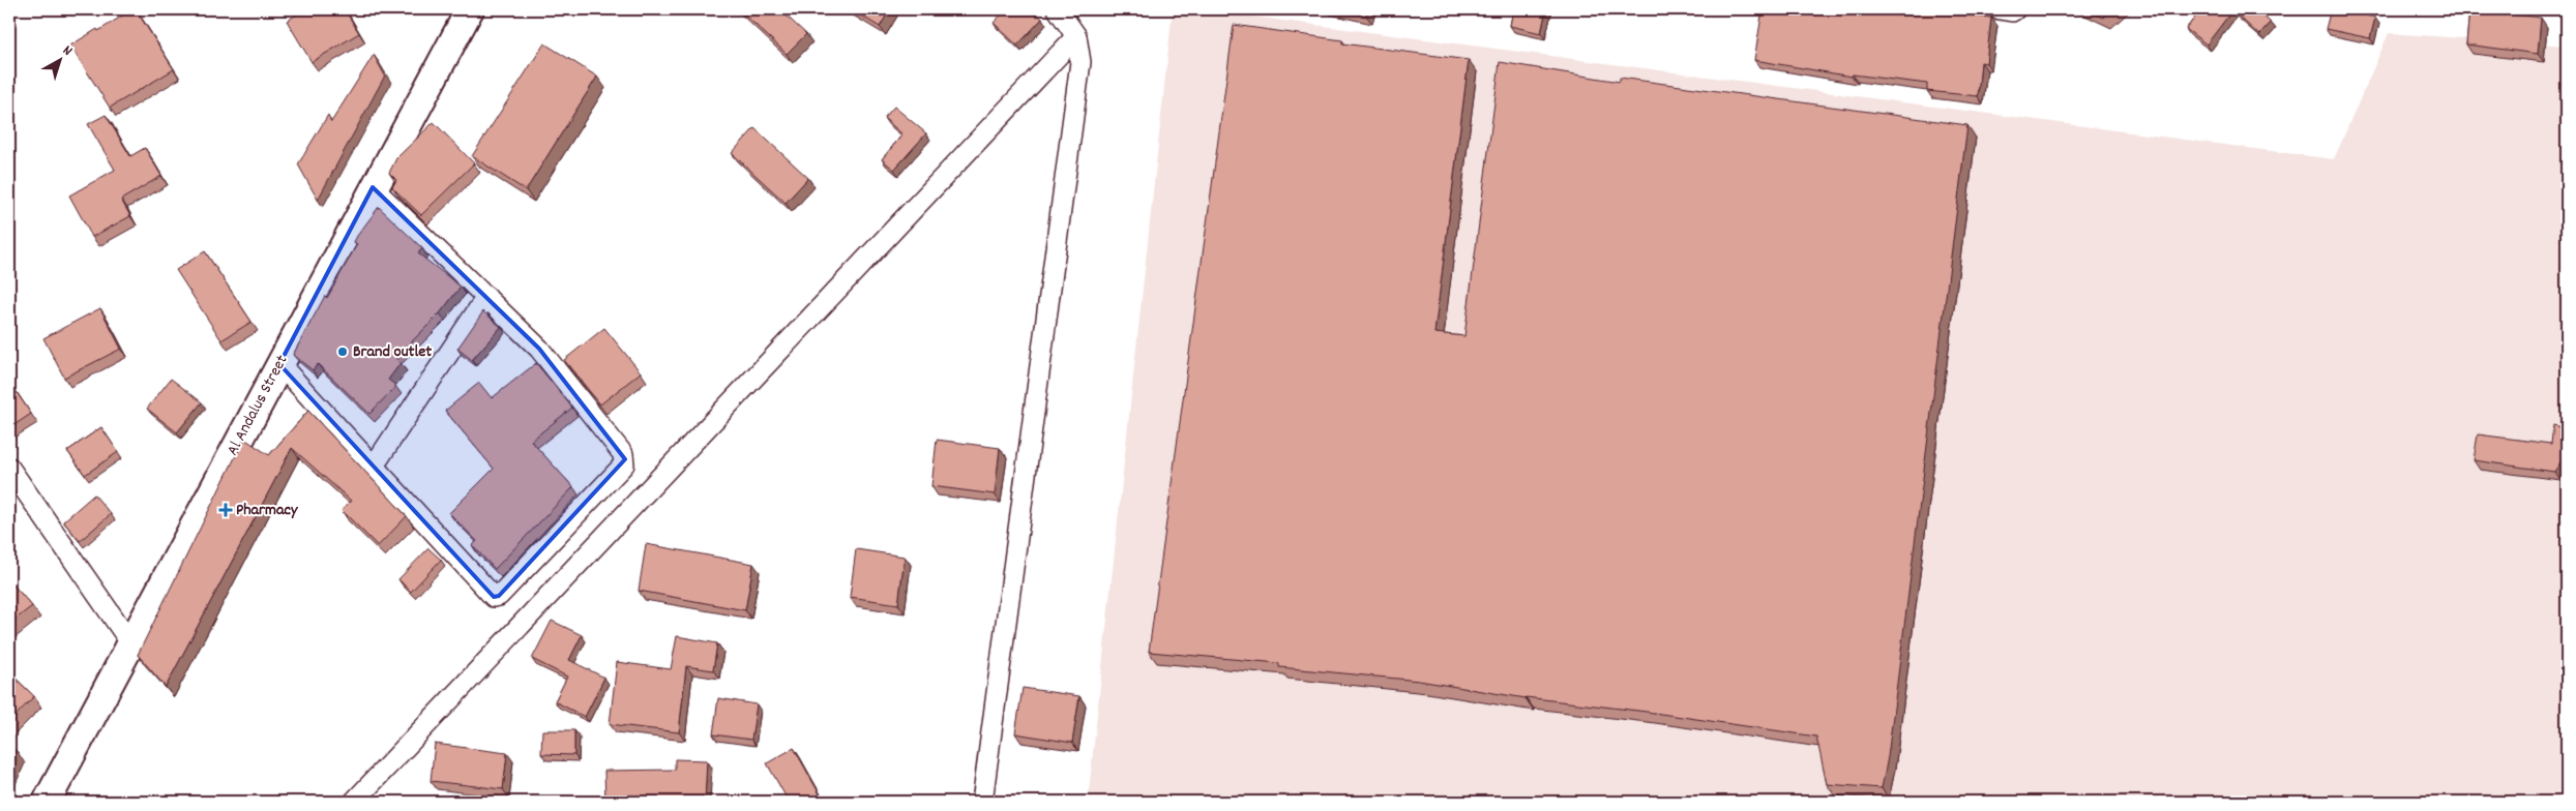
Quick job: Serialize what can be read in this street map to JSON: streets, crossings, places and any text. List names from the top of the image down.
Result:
{
  "streets": {
    "main road": ["Al Andalus Street"]
  },
  "places": {
    "other": ["Brand outlet"],
    "health": ["Pharmacy"]
  },
  "north": "top right"
}
